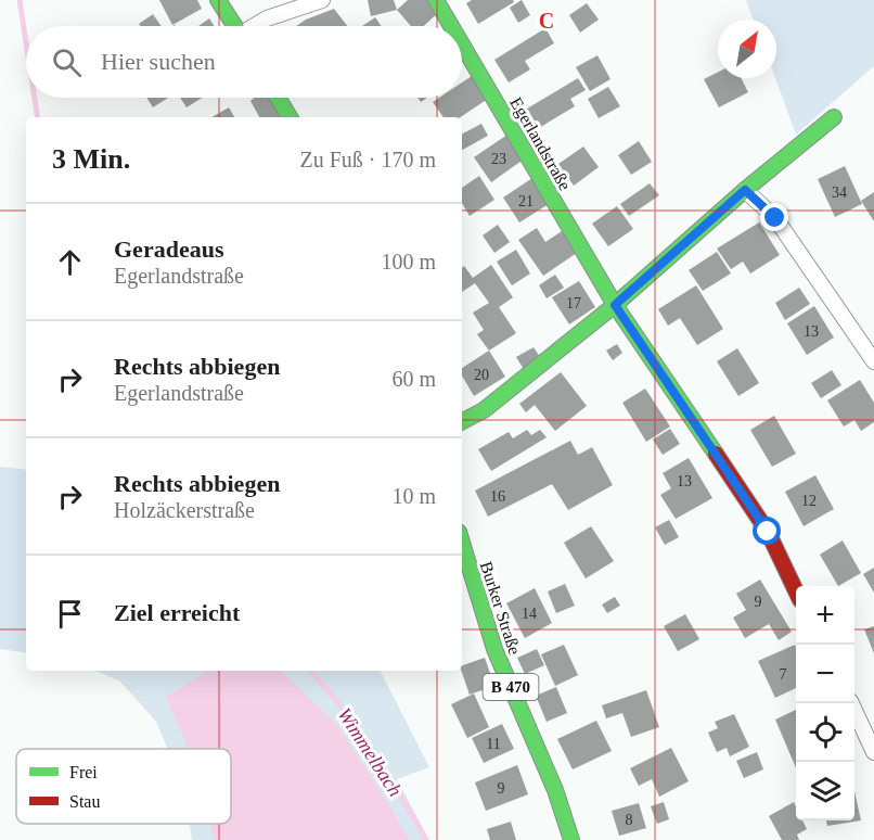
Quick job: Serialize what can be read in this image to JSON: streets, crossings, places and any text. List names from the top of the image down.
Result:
{
  "streets": {
    "street": ["Egerlandstraße", "Burker Straße", "B 470"]
  },
  "water": ["Wimmelbach"],
  "house_numbers": [
    "23",
    "34",
    "21",
    "17",
    "13",
    "20",
    "13",
    "16",
    "12",
    "9",
    "14",
    "7",
    "11",
    "9",
    "8"
  ],
  "legend": ["Frei", "Stau"],
  "north": "top right",
  "page": {
    "search": "Hier suchen",
    "heading": ["3 Min.", "Zu Fuß · 170 m"],
    "list": [
      ["Geradeaus", "Egerlandstraße", "100 m"],
      ["Rechts abbiegen", "Egerlandstraße", "60 m"],
      ["Rechts abbiegen", "Holzäckerstraße", "10 m"],
      "Ziel erreicht"
    ],
    "map_buttons": ["+", "−"]
  },
  "grid": {
    "columns": ["C"]
  }
}
